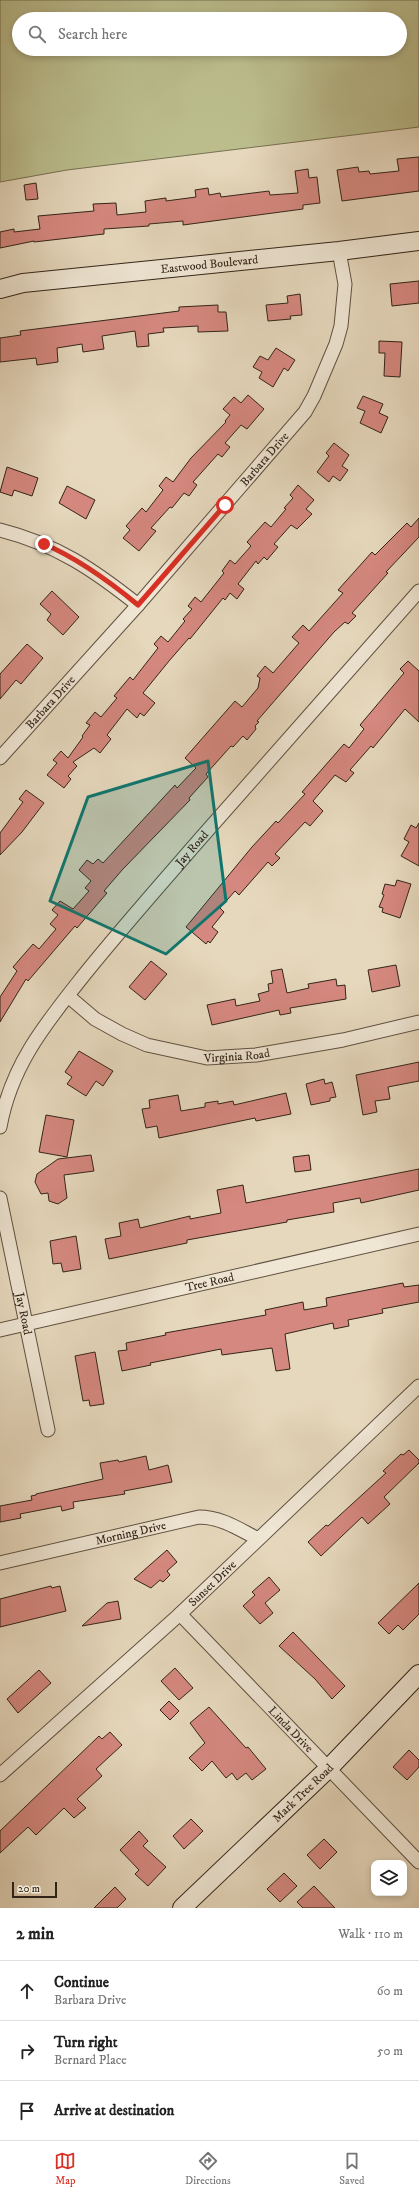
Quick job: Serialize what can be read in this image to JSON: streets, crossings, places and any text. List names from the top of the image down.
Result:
{
  "streets": {
    "street": [
      "Eastwood Boulevard",
      "Barbara Drive",
      "Jay Road",
      "Virginia Road",
      "Tree Road",
      "Morning Drive",
      "Sunset Drive",
      "Linda Drive",
      "Mark Tree Road"
    ]
  },
  "crossings": [
    ["Eastwood Boulevard", "Barbara Drive"],
    ["Jay Road", "Virginia Road"],
    ["Jay Road", "Tree Road"],
    ["Morning Drive", "Sunset Drive"],
    ["Sunset Drive", "Linda Drive"],
    ["Linda Drive", "Mark Tree Road"]
  ],
  "scale_bar": "20 m",
  "page": {
    "search": "Search here",
    "scale": "20 m",
    "heading": ["2 min", "Walk · 110 m"],
    "list": [
      ["Continue", "Barbara Drive", "60 m"],
      ["Turn right", "Bernard Place", "50 m"],
      "Arrive at destination"
    ],
    "nav": ["Map", "Directions", "Saved"]
  }
}
